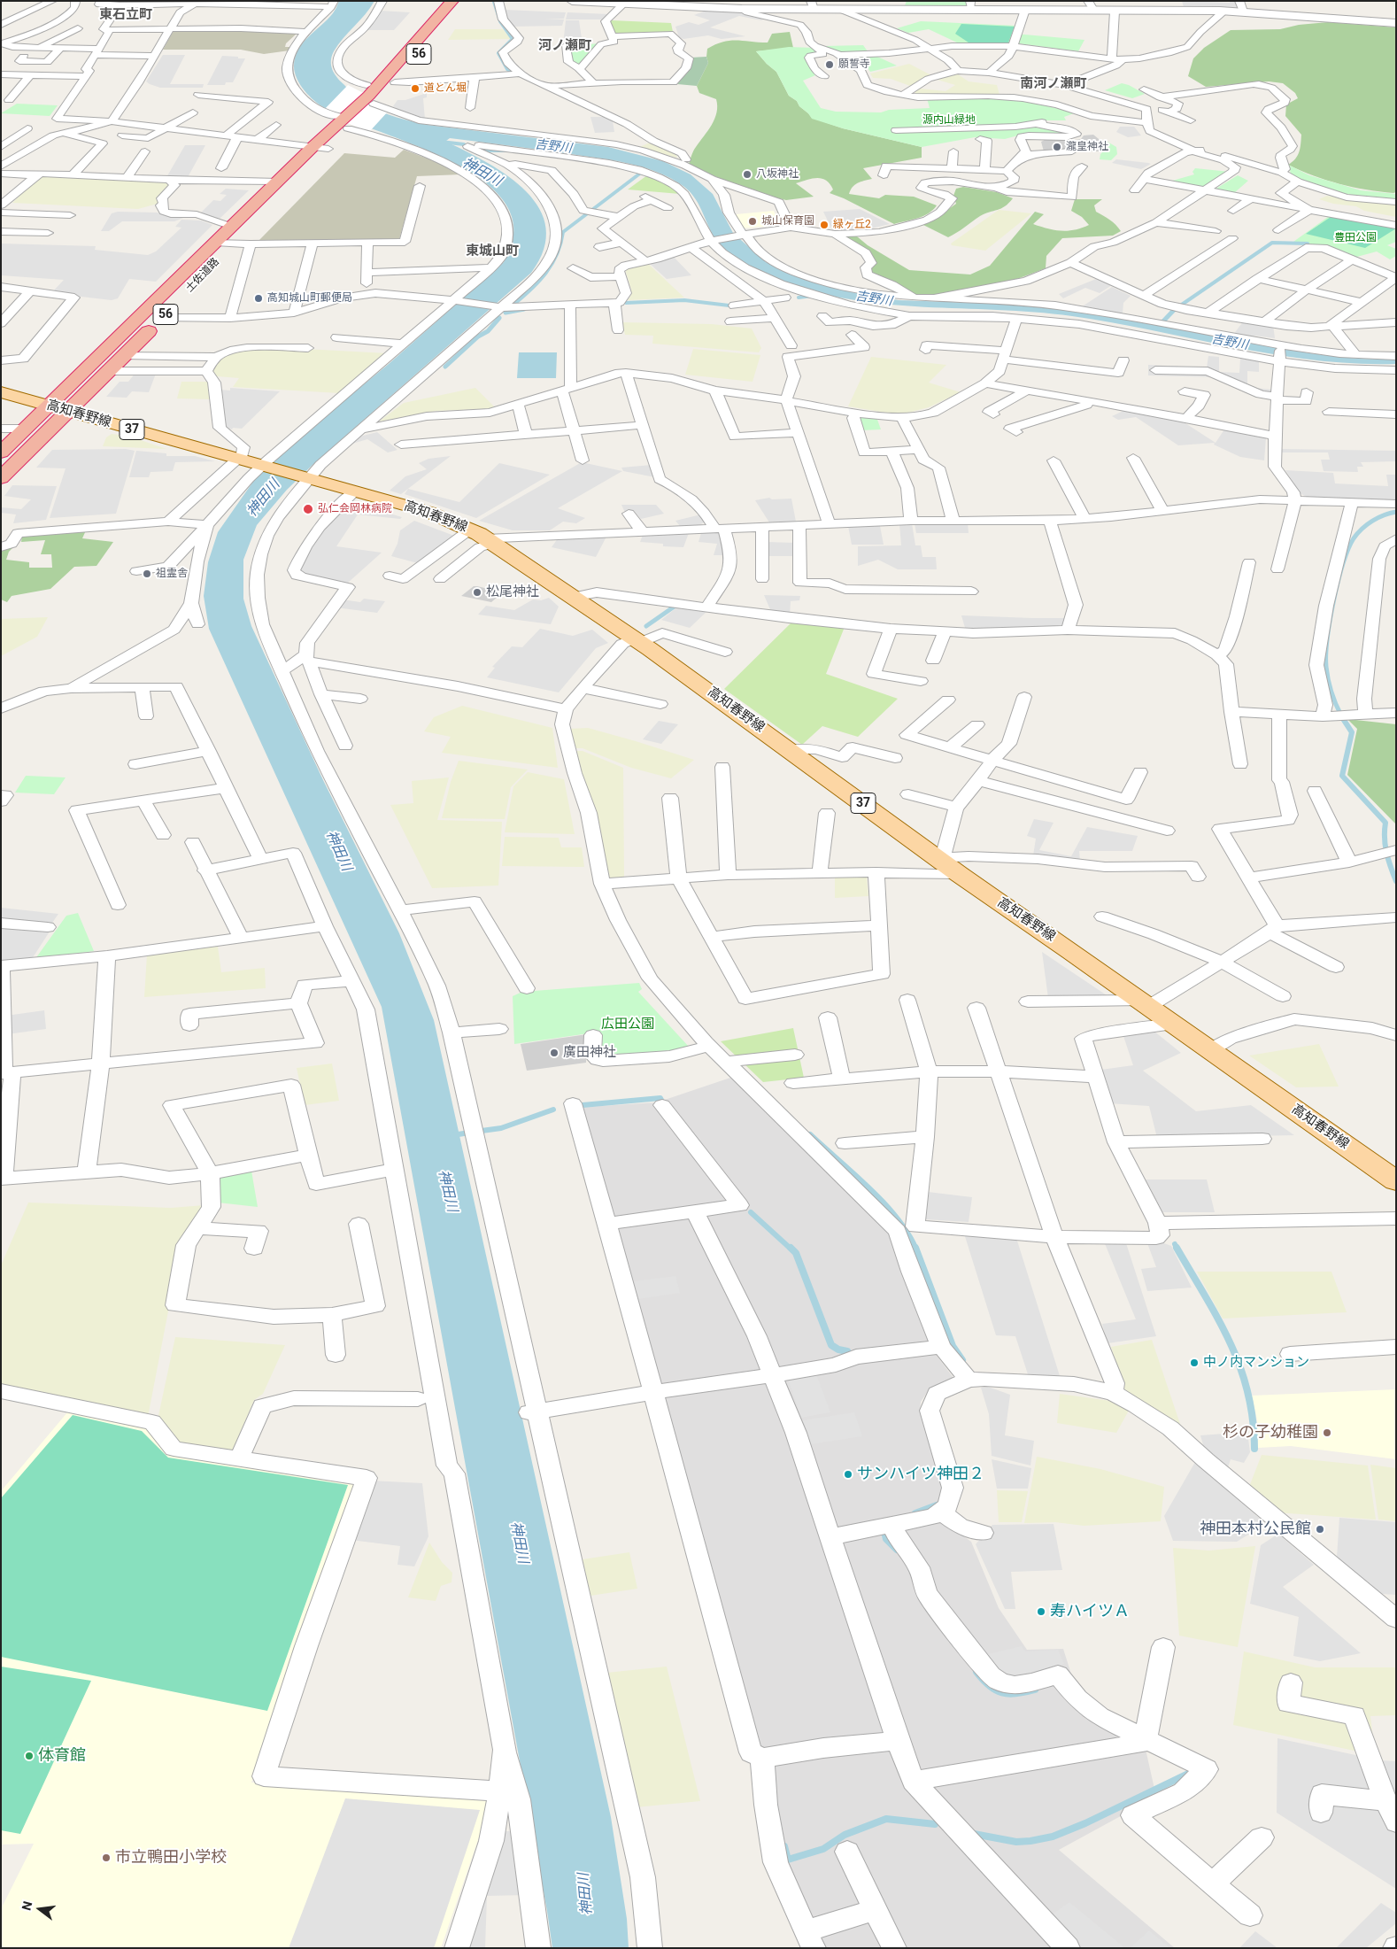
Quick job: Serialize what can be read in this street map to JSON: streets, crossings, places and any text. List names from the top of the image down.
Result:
{
  "streets": {
    "highway": ["56", "土佐道路"],
    "main road": ["高知春野線", "37"]
  },
  "crossings": [
    ["56", "土佐道路"],
    ["土佐道路", "高知春野線"]
  ],
  "districts": [
    "東石立町",
    "河ノ瀬町",
    "南河ノ瀬町",
    "東城山町"
  ],
  "water": ["吉野川", "神田川"],
  "parks": ["源内山緑地", "豊田公園", "広田公園"],
  "places": [
    "願誓寺",
    "道とん堀",
    "瀧皇神社",
    "八坂神社",
    "城山保育園",
    "緑ヶ丘2",
    "高知城山町郵便局",
    "弘仁会岡林病院",
    "祖霊舎",
    "松尾神社",
    "廣田神社",
    "中ノ内マンション",
    "杉の子幼稚園",
    "サンハイツ神田２",
    "神田本村公民館",
    "寿ハイツＡ",
    "体育館",
    "市立鴨田小学校"
  ],
  "north": "left"
}
